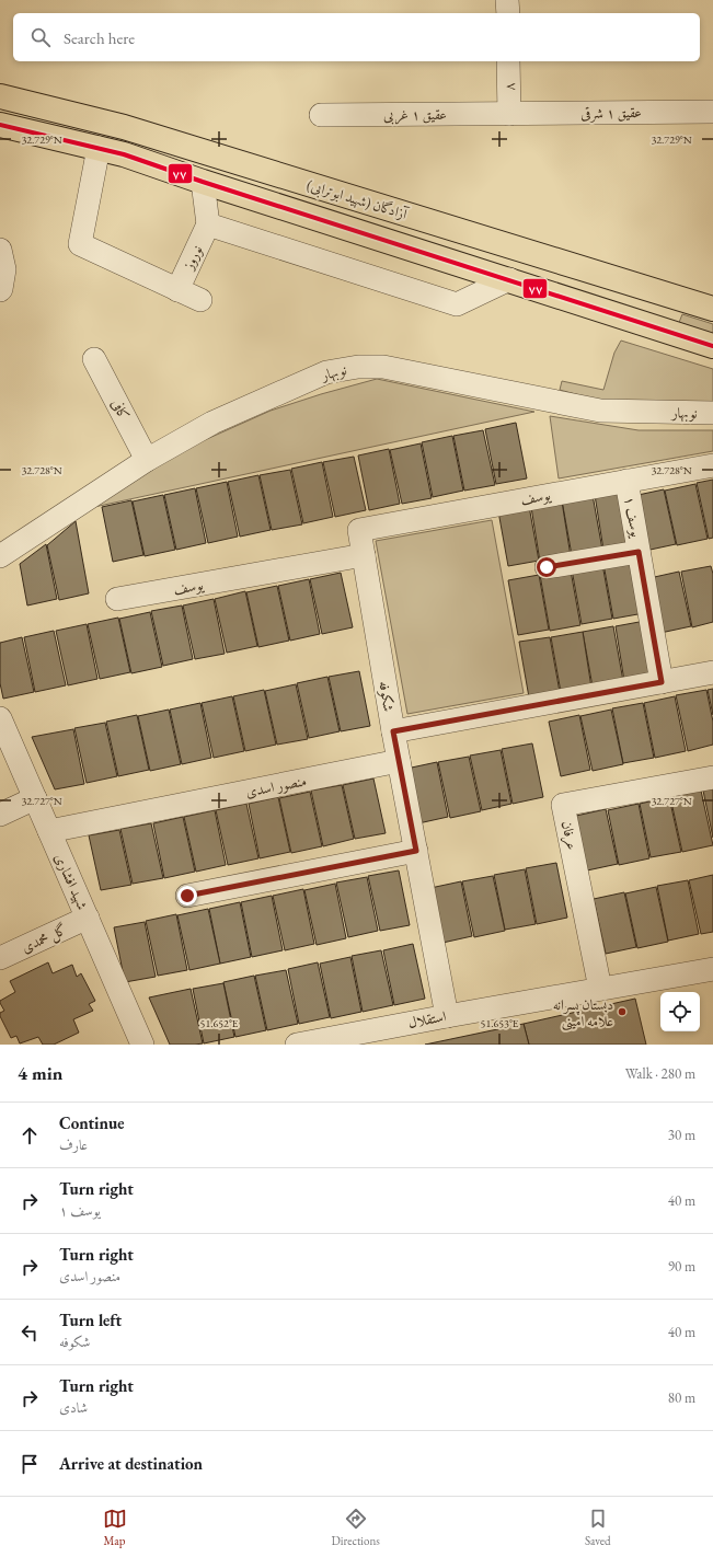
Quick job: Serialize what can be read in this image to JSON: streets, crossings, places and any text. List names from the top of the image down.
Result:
{
  "streets": {
    "main road": ["آزادگان (شهید ابوترابی)"],
    "street": [
      "۸",
      "عقیق ۱ شرقی",
      "عقیق ۱ غربی",
      "نوروز",
      "نوبهار",
      "کافی",
      "یوسف",
      "یوسف ۱",
      "شکوفه",
      "منصور اسدی",
      "عرفان",
      "شهید افشاری",
      "گل محمدی",
      "استقلال"
    ]
  },
  "crossings": [
    ["۸", "عقیق ۱ شرقی"],
    ["۸", "عقیق ۱ غربی"],
    ["عقیق ۱ شرقی", "عقیق ۱ غربی"],
    ["نوبهار", "کافی"],
    ["یوسف", "یوسف ۱"],
    ["یوسف", "شکوفه"],
    ["شکوفه", "منصور اسدی"],
    ["شکوفه", "استقلال"],
    ["منصور اسدی", "شهید افشاری"],
    ["عرفان", "استقلال"],
    ["شهید افشاری", "گل محمدی"]
  ],
  "places": ["دبستان پسرانه علامه امینی"],
  "lines": ["transit line ۷۷"],
  "page": {
    "search": "Search here",
    "heading": ["4 min", "Walk · 280 m"],
    "list": [
      ["Continue", "عارف", "30 m"],
      ["Turn right", "یوسف ۱", "40 m"],
      ["Turn right", "منصور اسدی", "90 m"],
      ["Turn left", "شکوفه", "40 m"],
      ["Turn right", "شادی", "80 m"],
      "Arrive at destination"
    ],
    "nav": ["Map", "Directions", "Saved"]
  },
  "coordinates": [
    "32.729°N",
    "32.728°N",
    "32.727°N",
    "51.652°E",
    "51.653°E"
  ]
}
